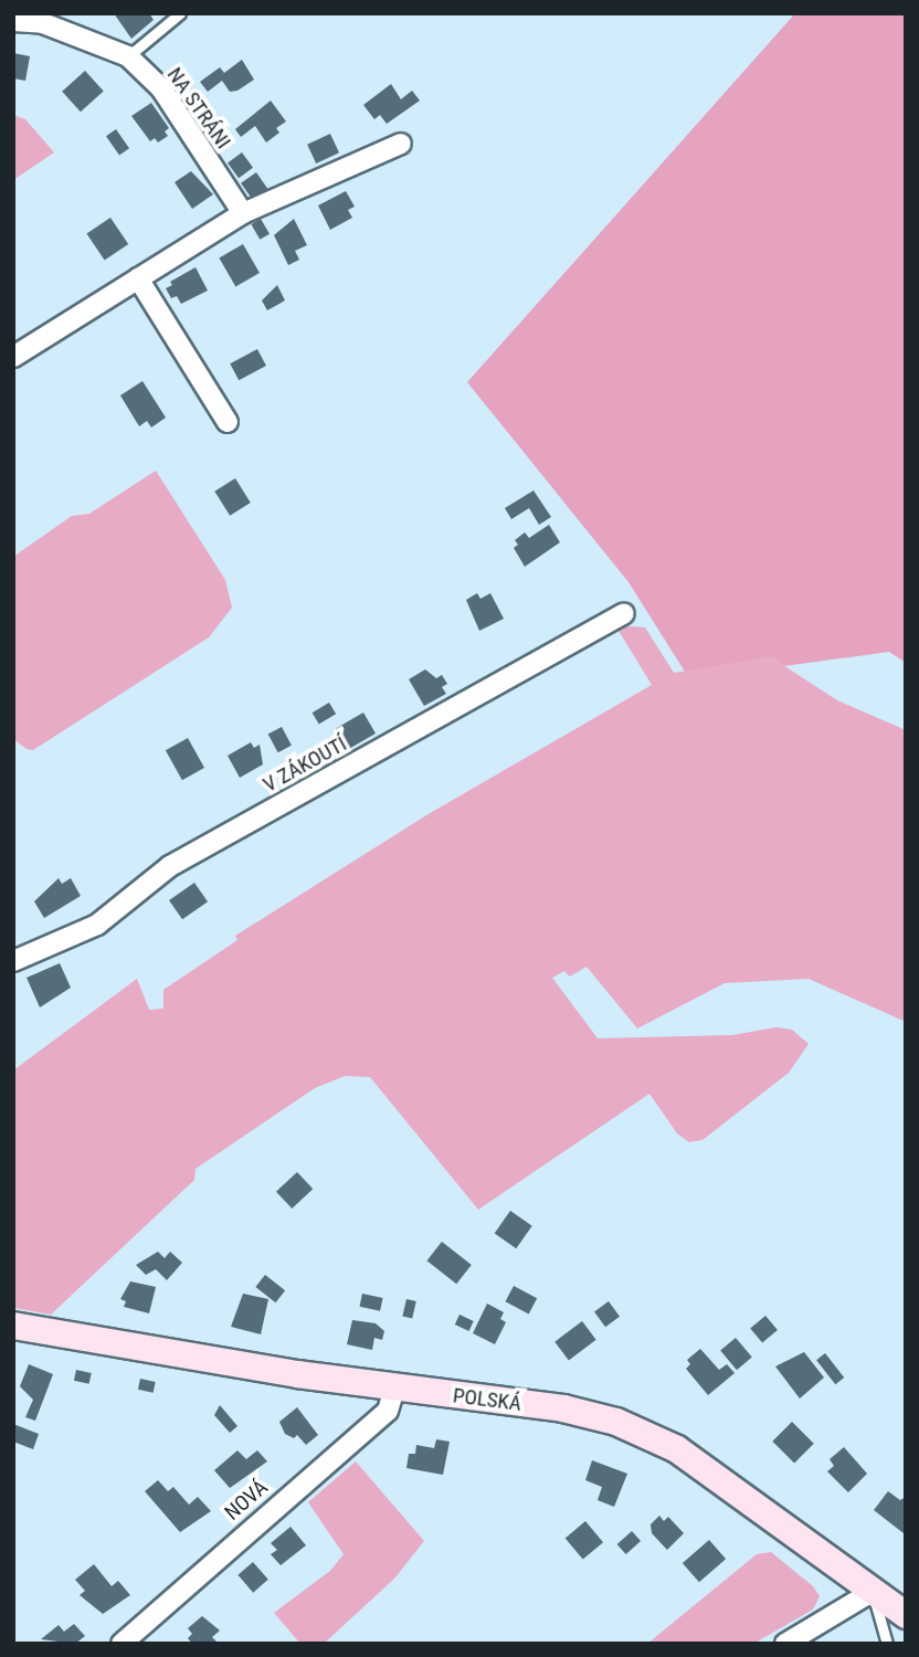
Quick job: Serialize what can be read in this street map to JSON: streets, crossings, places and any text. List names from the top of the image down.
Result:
{
  "streets": {
    "street": [
      "NA STRÁNI",
      "V ZÁKOUTÍ",
      "POLSKÁ",
      "NOVÁ"
    ]
  },
  "crossings": [
    ["POLSKÁ", "NOVÁ"]
  ]
}
